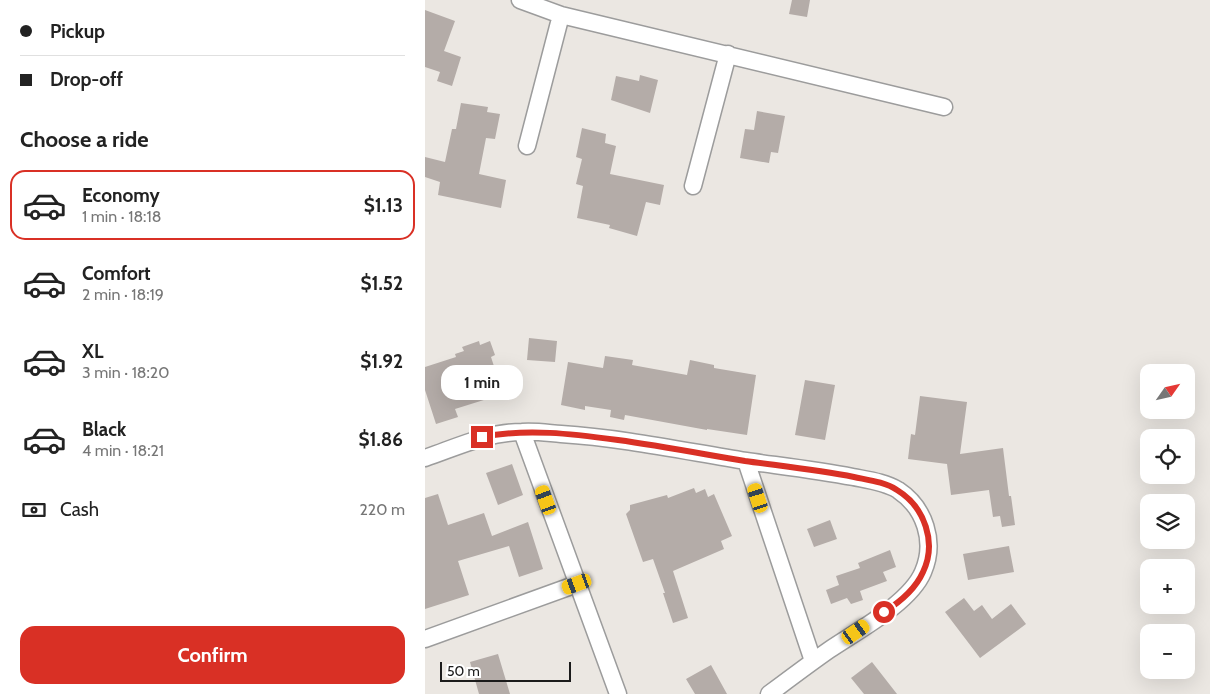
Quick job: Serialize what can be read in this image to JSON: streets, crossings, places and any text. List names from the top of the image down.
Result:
{
  "scale_bar": "50 m",
  "north": "top right",
  "page": {
    "banner": ["Pickup", "Drop-off"],
    "heading": "Choose a ride",
    "list": [
      {
        "name": "Economy",
        "note": "1 min · 18:18",
        "value": "$1.13"
      },
      {
        "name": "Comfort",
        "note": "2 min · 18:19",
        "value": "$1.52"
      },
      {
        "name": "XL",
        "note": "3 min · 18:20",
        "value": "$1.92"
      },
      {
        "name": "Black",
        "note": "4 min · 18:21",
        "value": "$1.86"
      }
    ],
    "map_buttons": ["+", "−"],
    "bubble": "1 min",
    "pay": ["Cash", "220 m"],
    "buttons": "Confirm",
    "scale": "50 m"
  }
}
